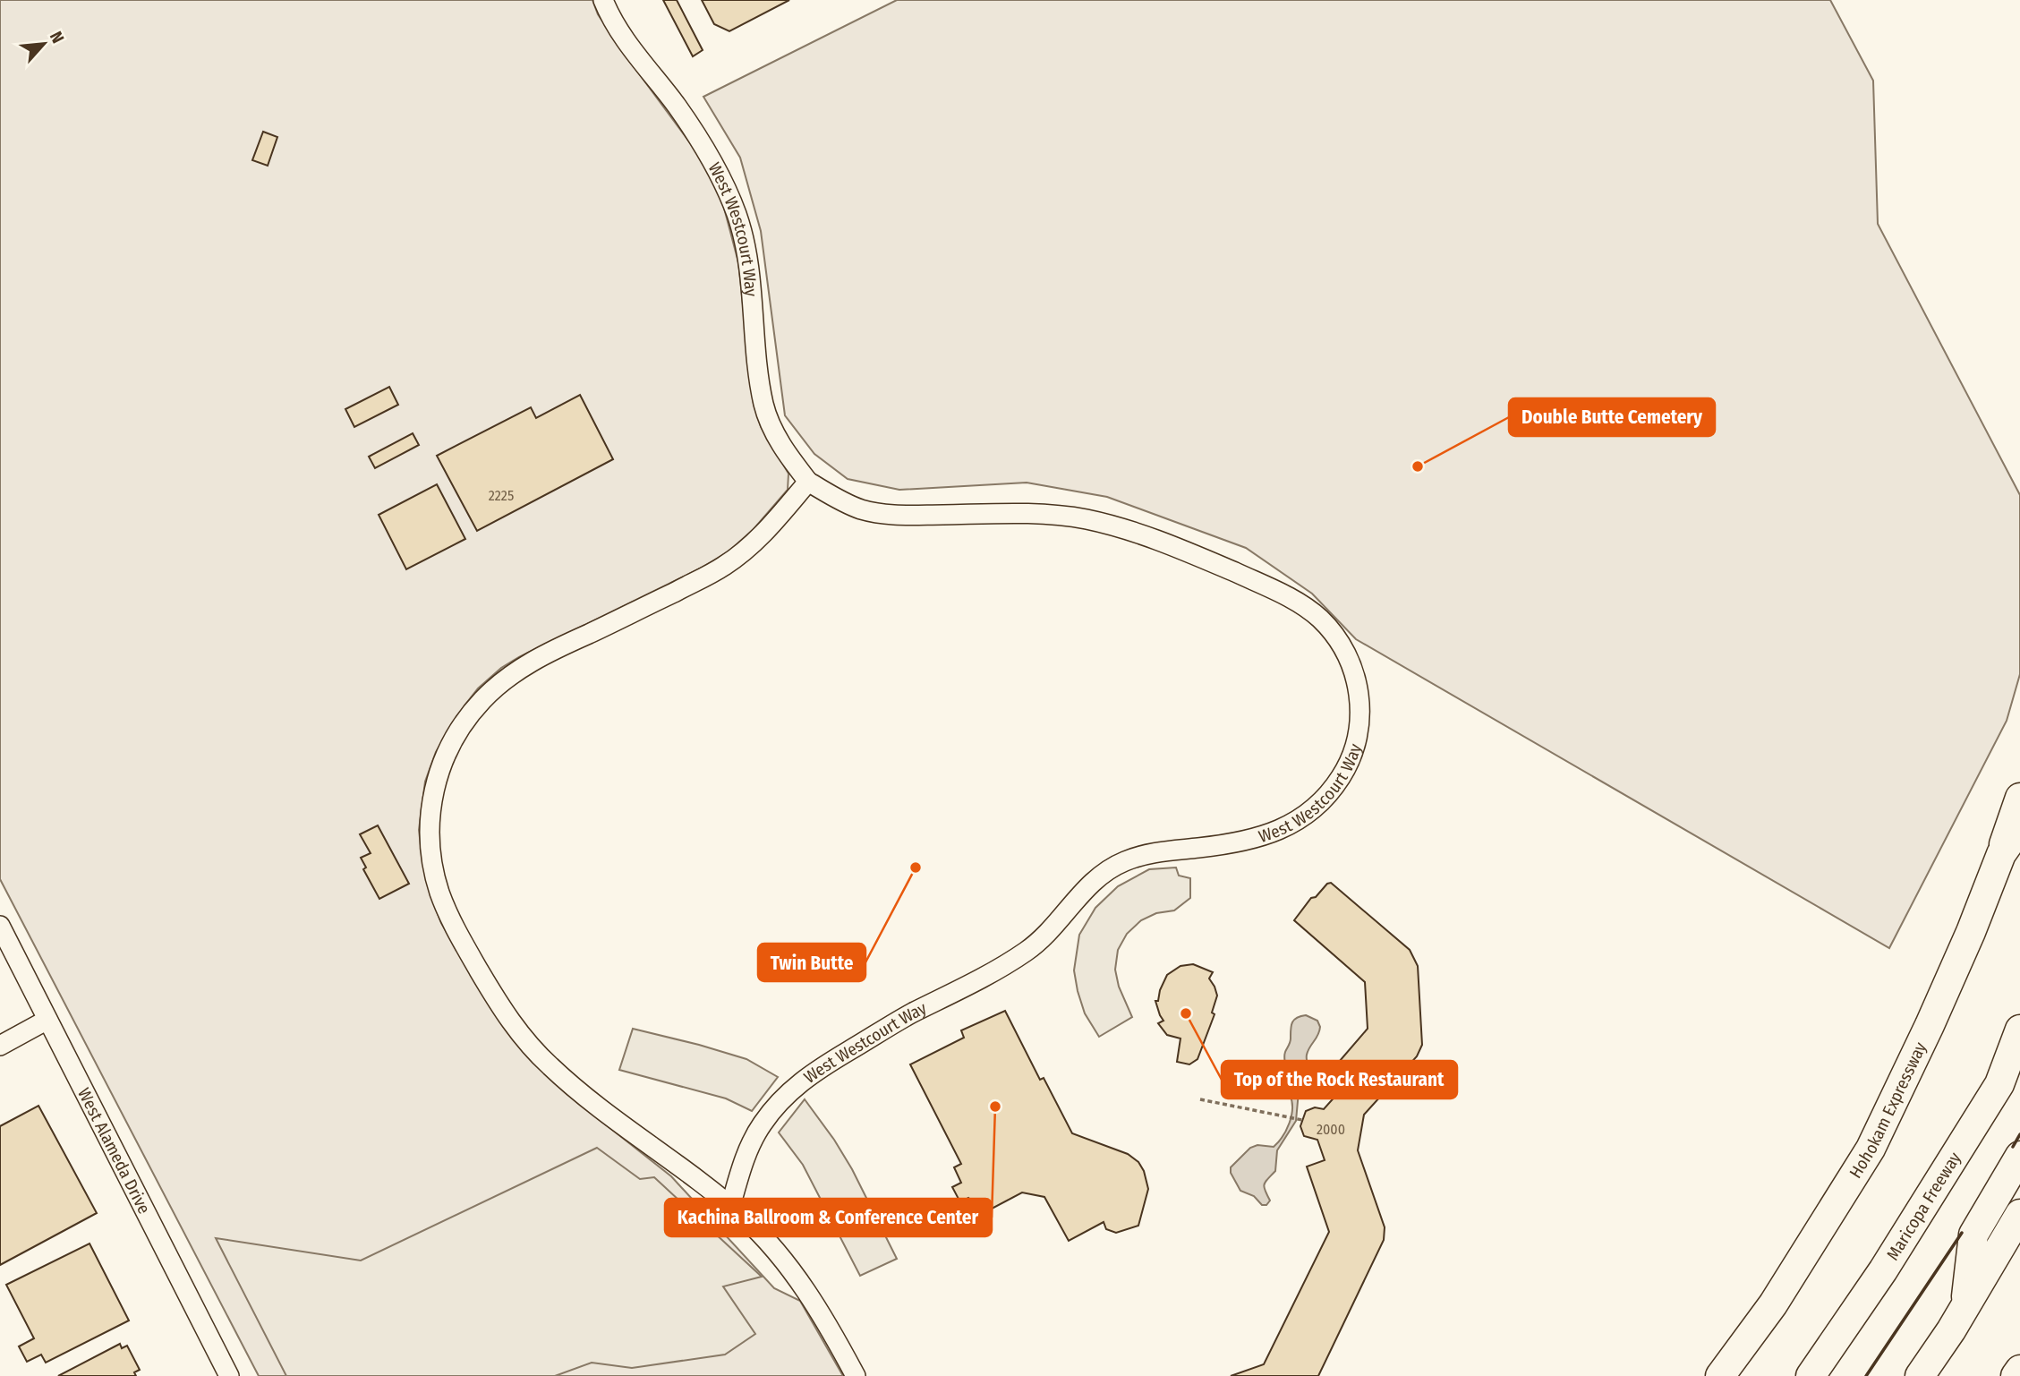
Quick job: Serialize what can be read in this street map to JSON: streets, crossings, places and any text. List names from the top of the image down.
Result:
{
  "streets": {
    "highway": ["Hohokam Expressway", "Maricopa Freeway"],
    "street": ["West Westcourt Way", "West Alameda Drive"]
  },
  "places": [
    "Double Butte Cemetery",
    "Twin Butte",
    "Top of the Rock Restaurant",
    "Kachina Ballroom & Conference Center"
  ],
  "house_numbers": ["2225", "2000"],
  "north": "top right"
}
